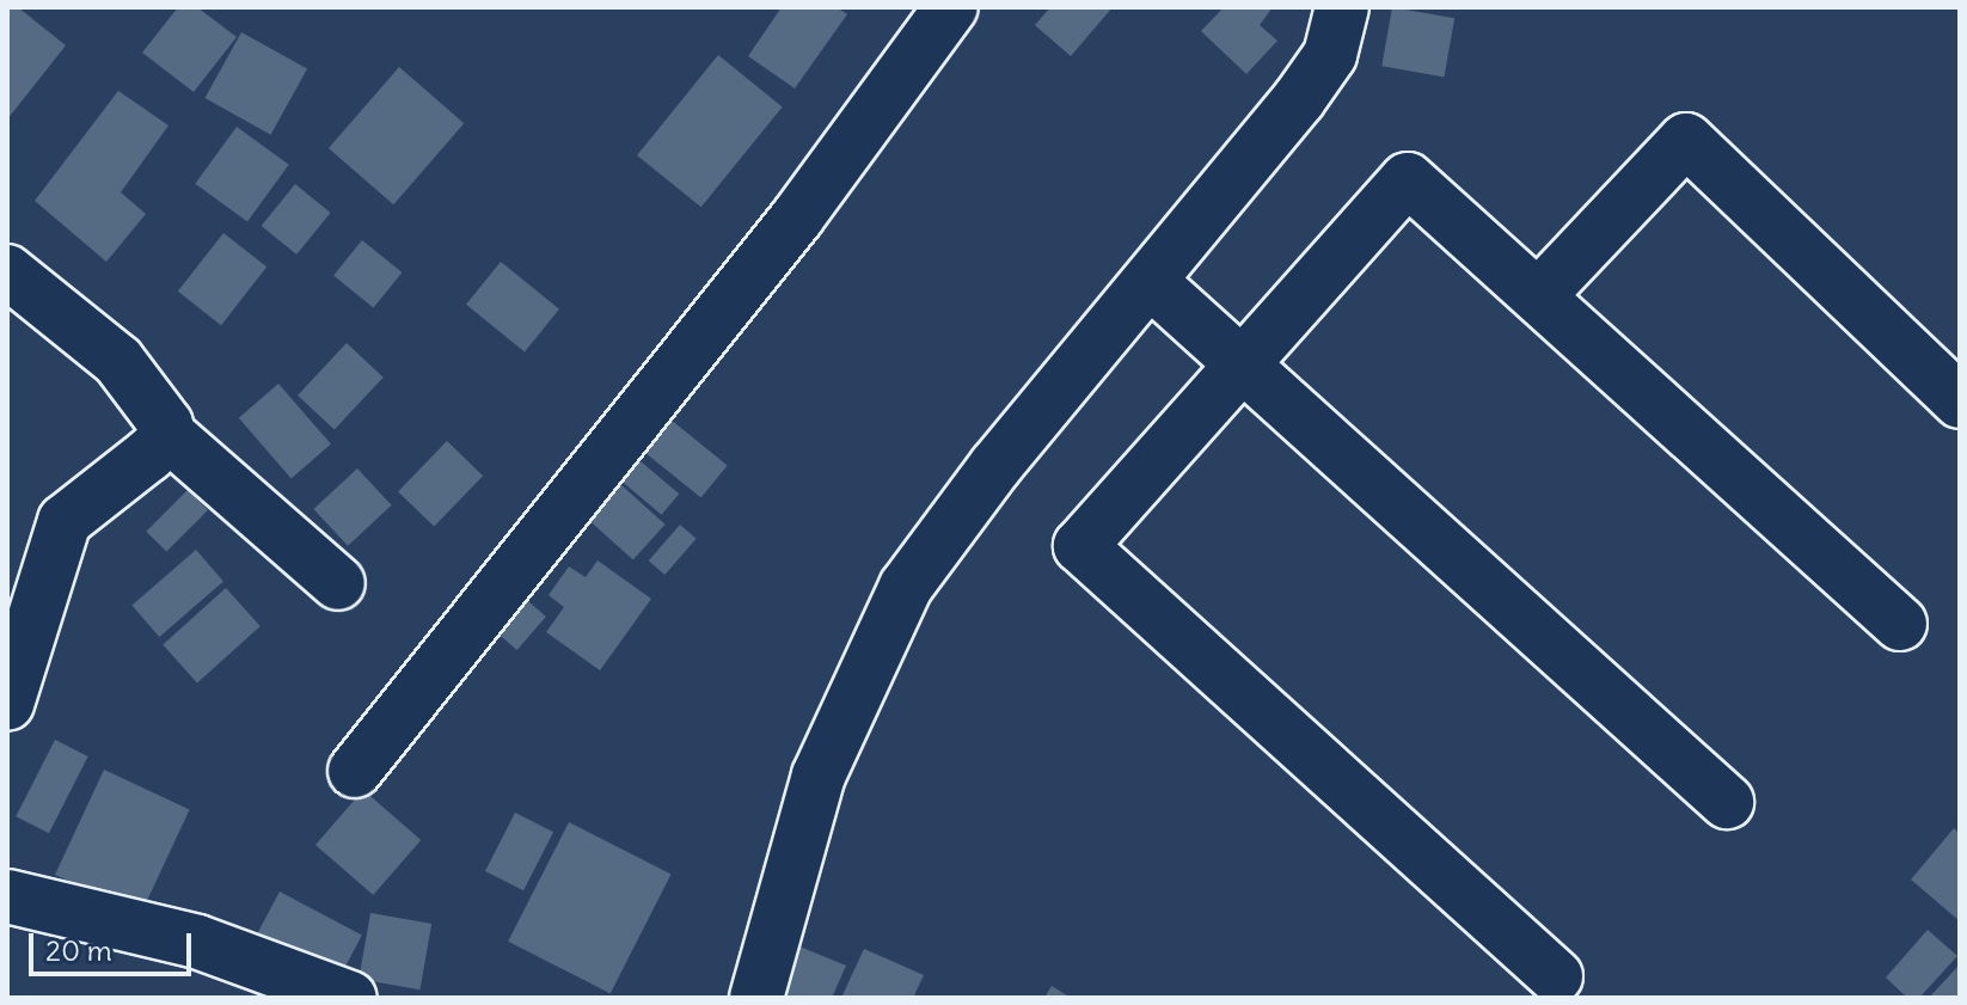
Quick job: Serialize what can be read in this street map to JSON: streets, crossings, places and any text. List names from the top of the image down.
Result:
{
  "scale_bar": "20 m"
}
